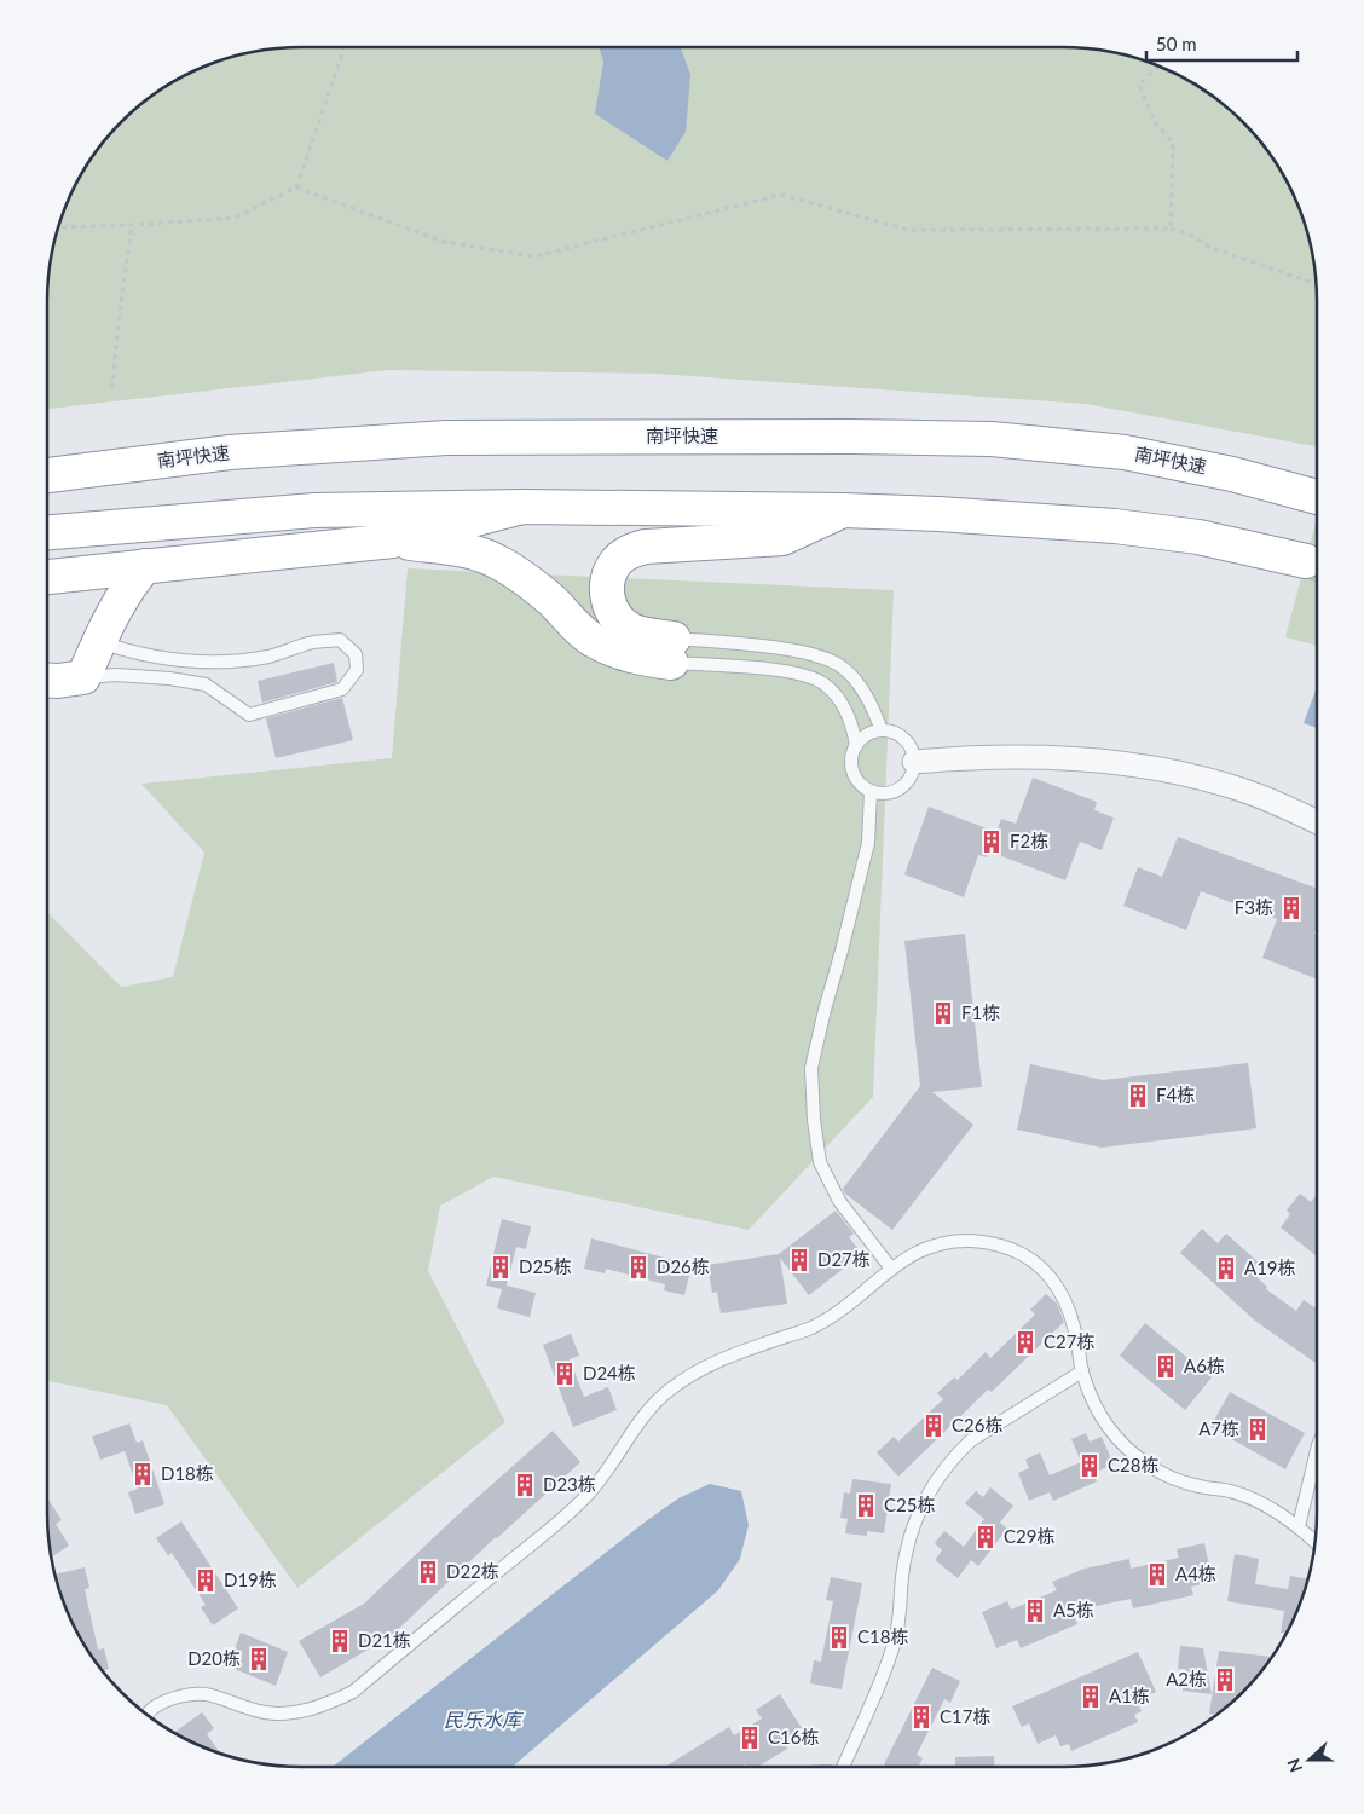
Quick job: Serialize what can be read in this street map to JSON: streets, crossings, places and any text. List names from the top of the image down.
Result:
{
  "streets": {
    "highway": ["南坪快速"]
  },
  "water": ["民乐水库"],
  "places": {
    "building": [
      "F2栋",
      "F3栋",
      "F1栋",
      "F4栋",
      "D27栋",
      "D25栋",
      "D26栋",
      "A19栋",
      "C27栋",
      "A6栋",
      "D24栋",
      "C26栋",
      "A7栋",
      "C28栋",
      "D18栋",
      "D23栋",
      "C25栋",
      "C29栋",
      "D22栋",
      "A4栋",
      "D19栋",
      "A5栋",
      "C18栋",
      "D21栋",
      "D20栋",
      "A2栋",
      "A1栋",
      "C17栋",
      "C16栋"
    ]
  },
  "scale_bar": "50 m",
  "north": "left"
}
